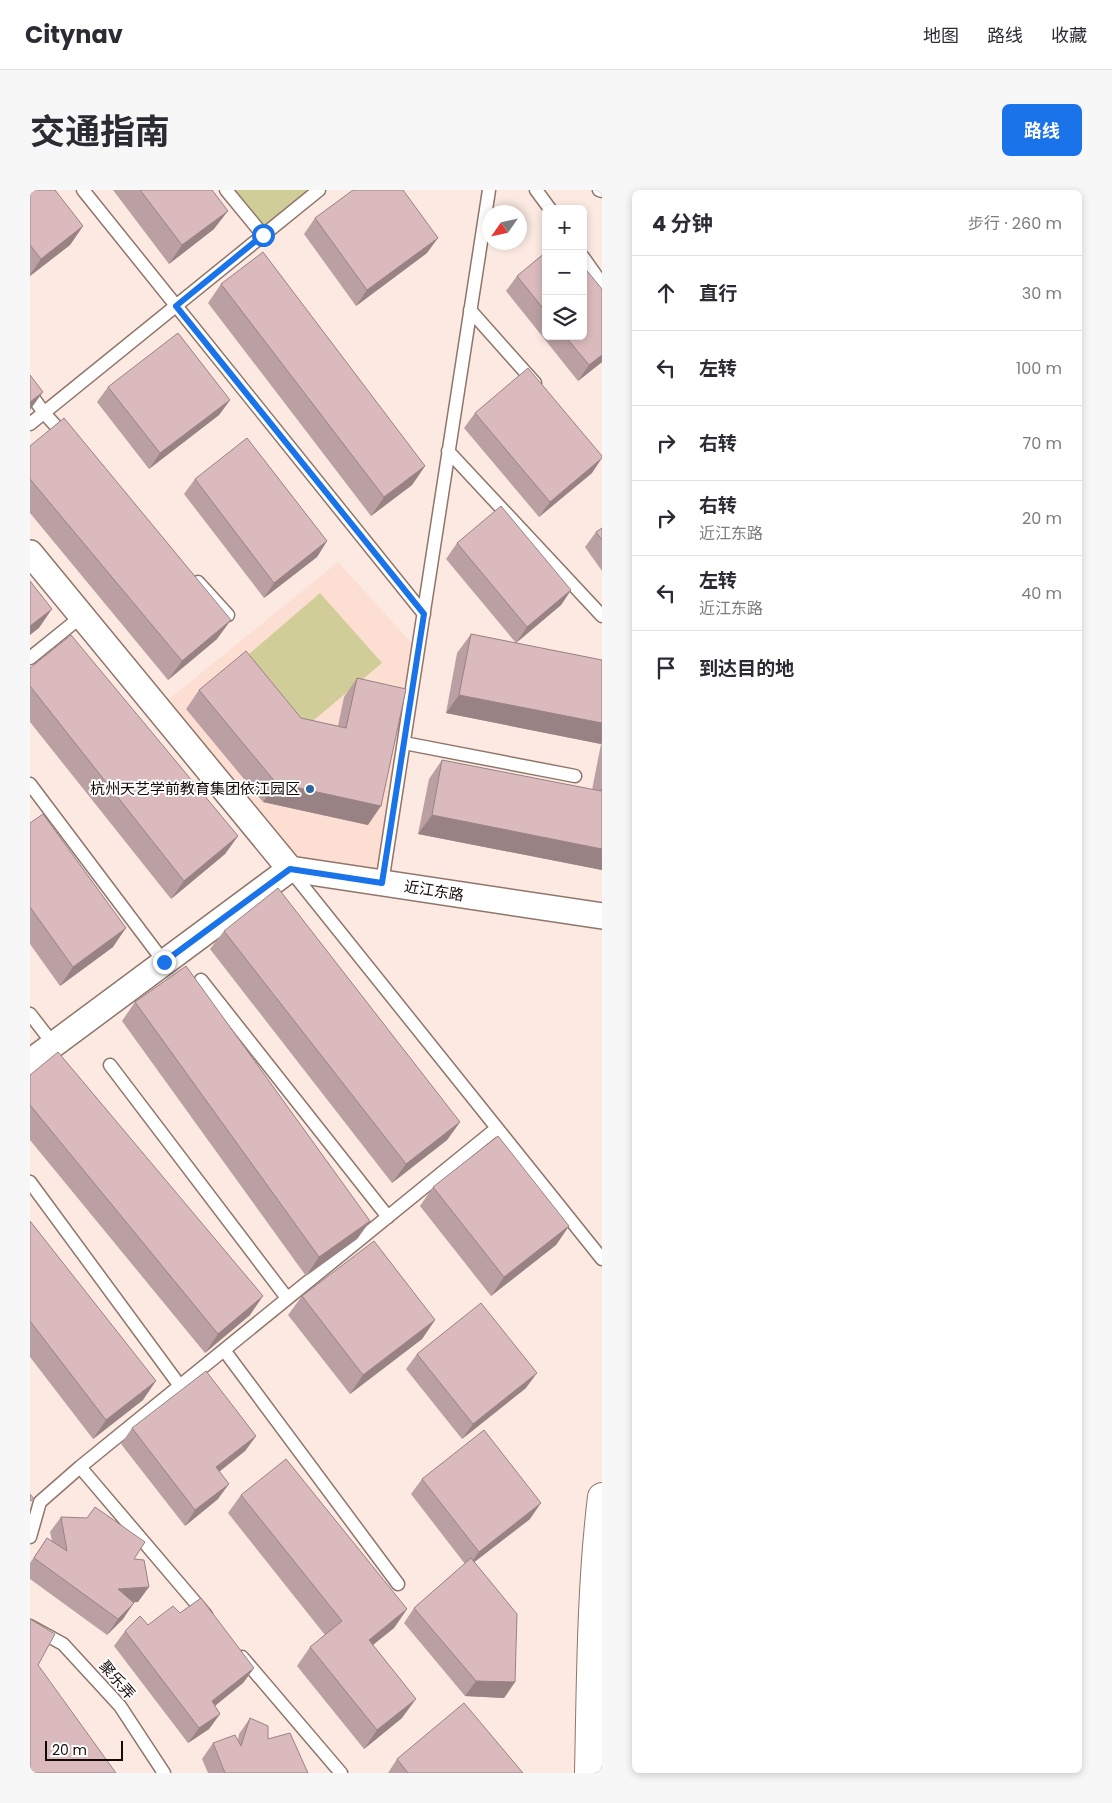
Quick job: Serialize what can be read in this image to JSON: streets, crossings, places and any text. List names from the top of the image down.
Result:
{
  "streets": {
    "street": ["近江东路"],
    "lane": ["聚乐弄"]
  },
  "places": ["杭州天艺学前教育集团依江园区"],
  "scale_bar": "20 m",
  "north": "bottom left",
  "page": {
    "header": "Citynav",
    "nav": ["地图", "路线", "收藏"],
    "title": "交通指南",
    "buttons": "路线",
    "heading": ["4 分钟", "步行 · 260 m"],
    "map_buttons": ["+", "−"],
    "list": [
      ["直行", "30 m"],
      ["左转", "100 m"],
      ["右转", "70 m"],
      ["右转", "近江东路", "20 m"],
      ["左转", "近江东路", "40 m"],
      "到达目的地"
    ],
    "scale": "20 m"
  }
}
